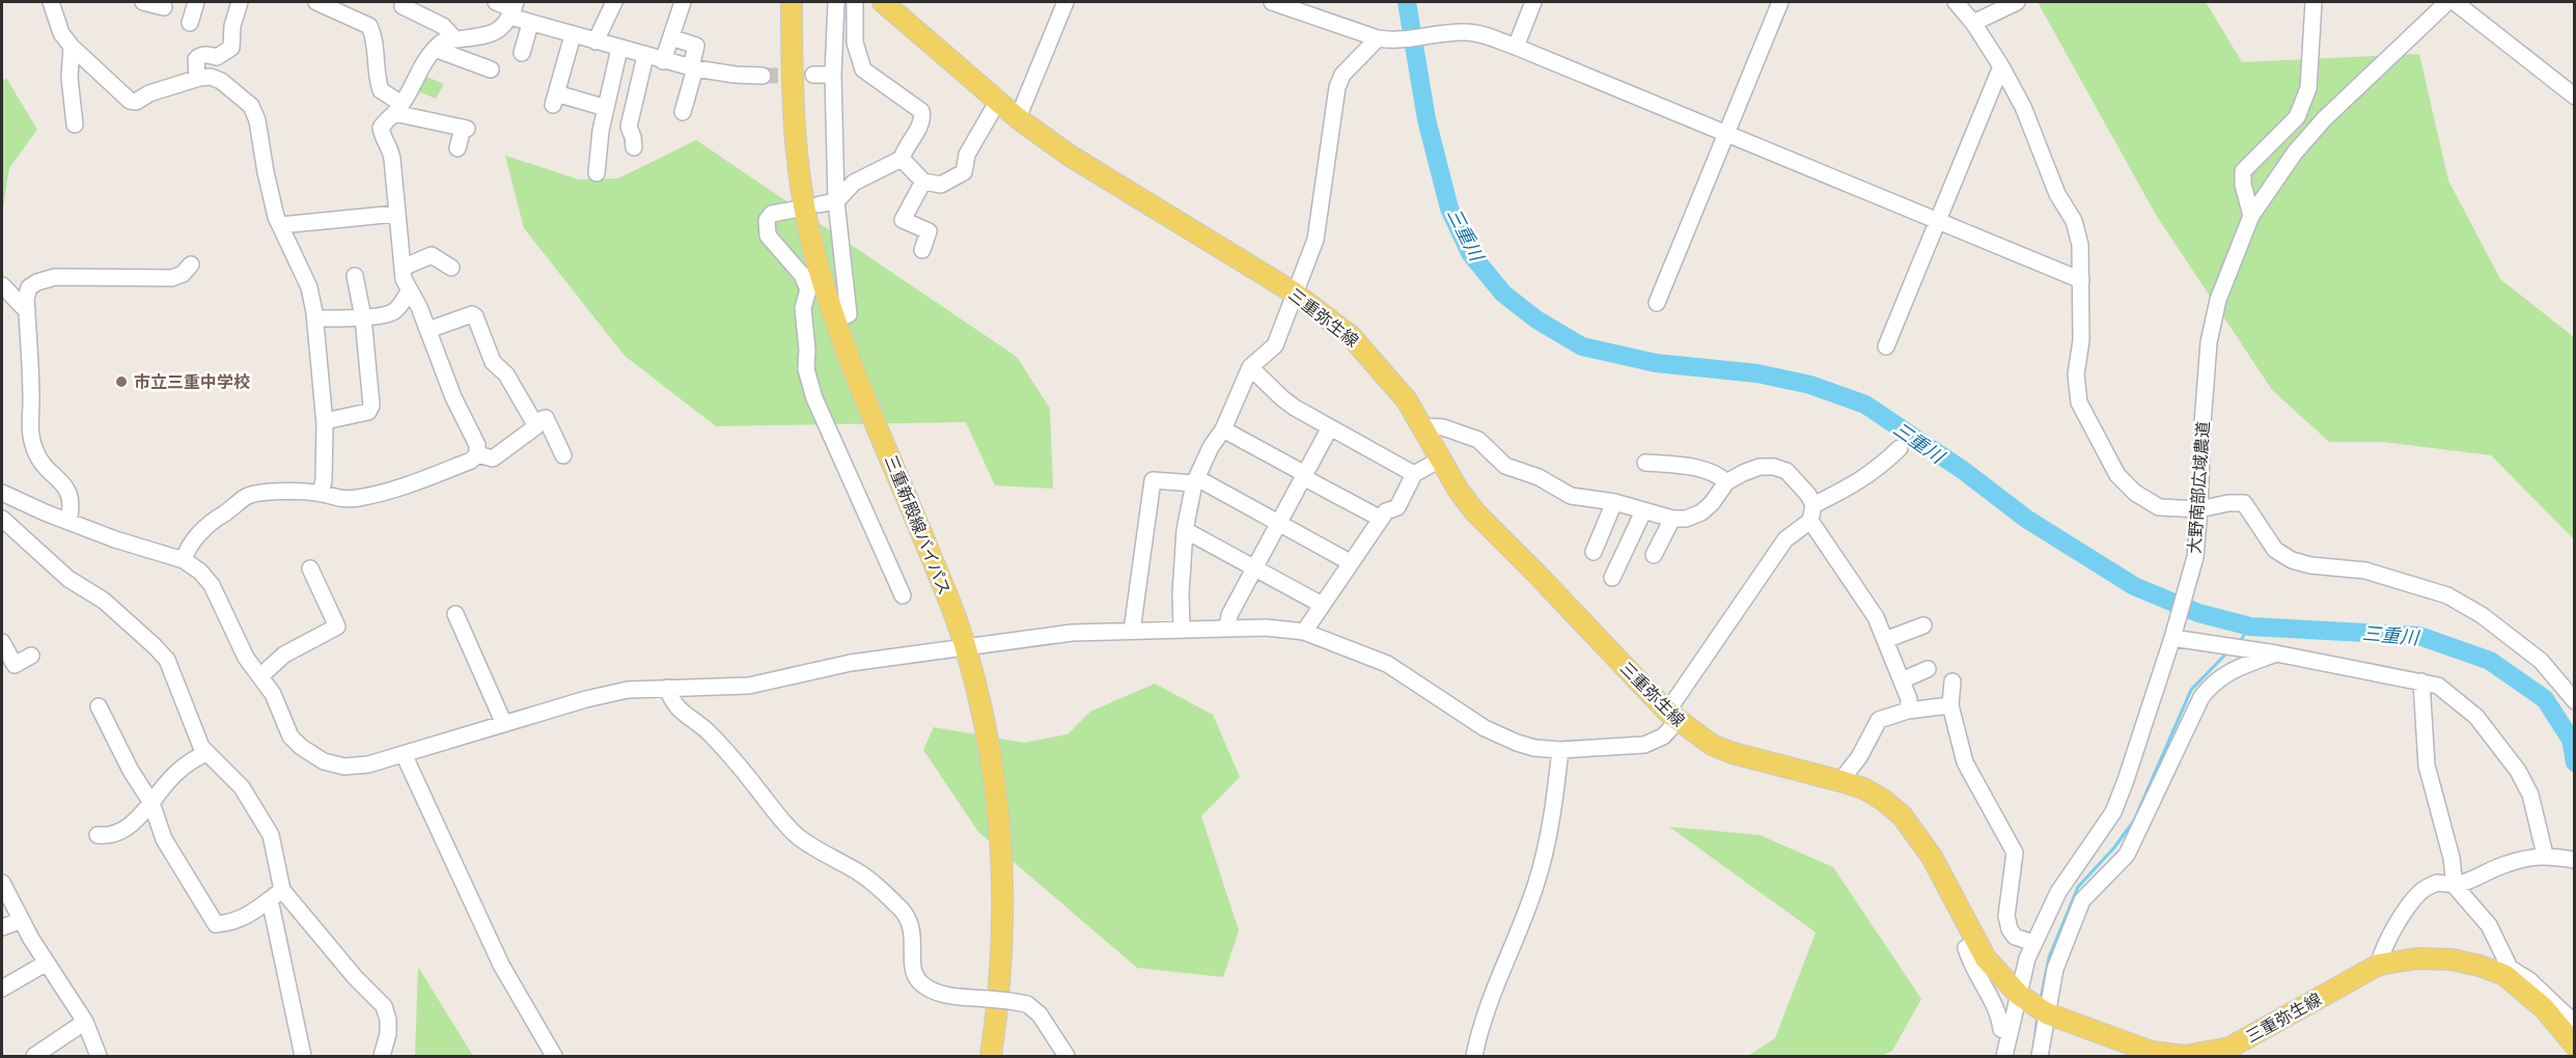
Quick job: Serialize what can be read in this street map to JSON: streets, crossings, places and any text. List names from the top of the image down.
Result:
{
  "streets": {
    "main road": ["三重弥生線", "三重新殿線バイパス"],
    "street": ["大野南部広域農道"]
  },
  "crossings": [
    ["三重弥生線", "大野南部広域農道"]
  ],
  "water": ["三重川"],
  "places": ["市立三重中学校"]
}
